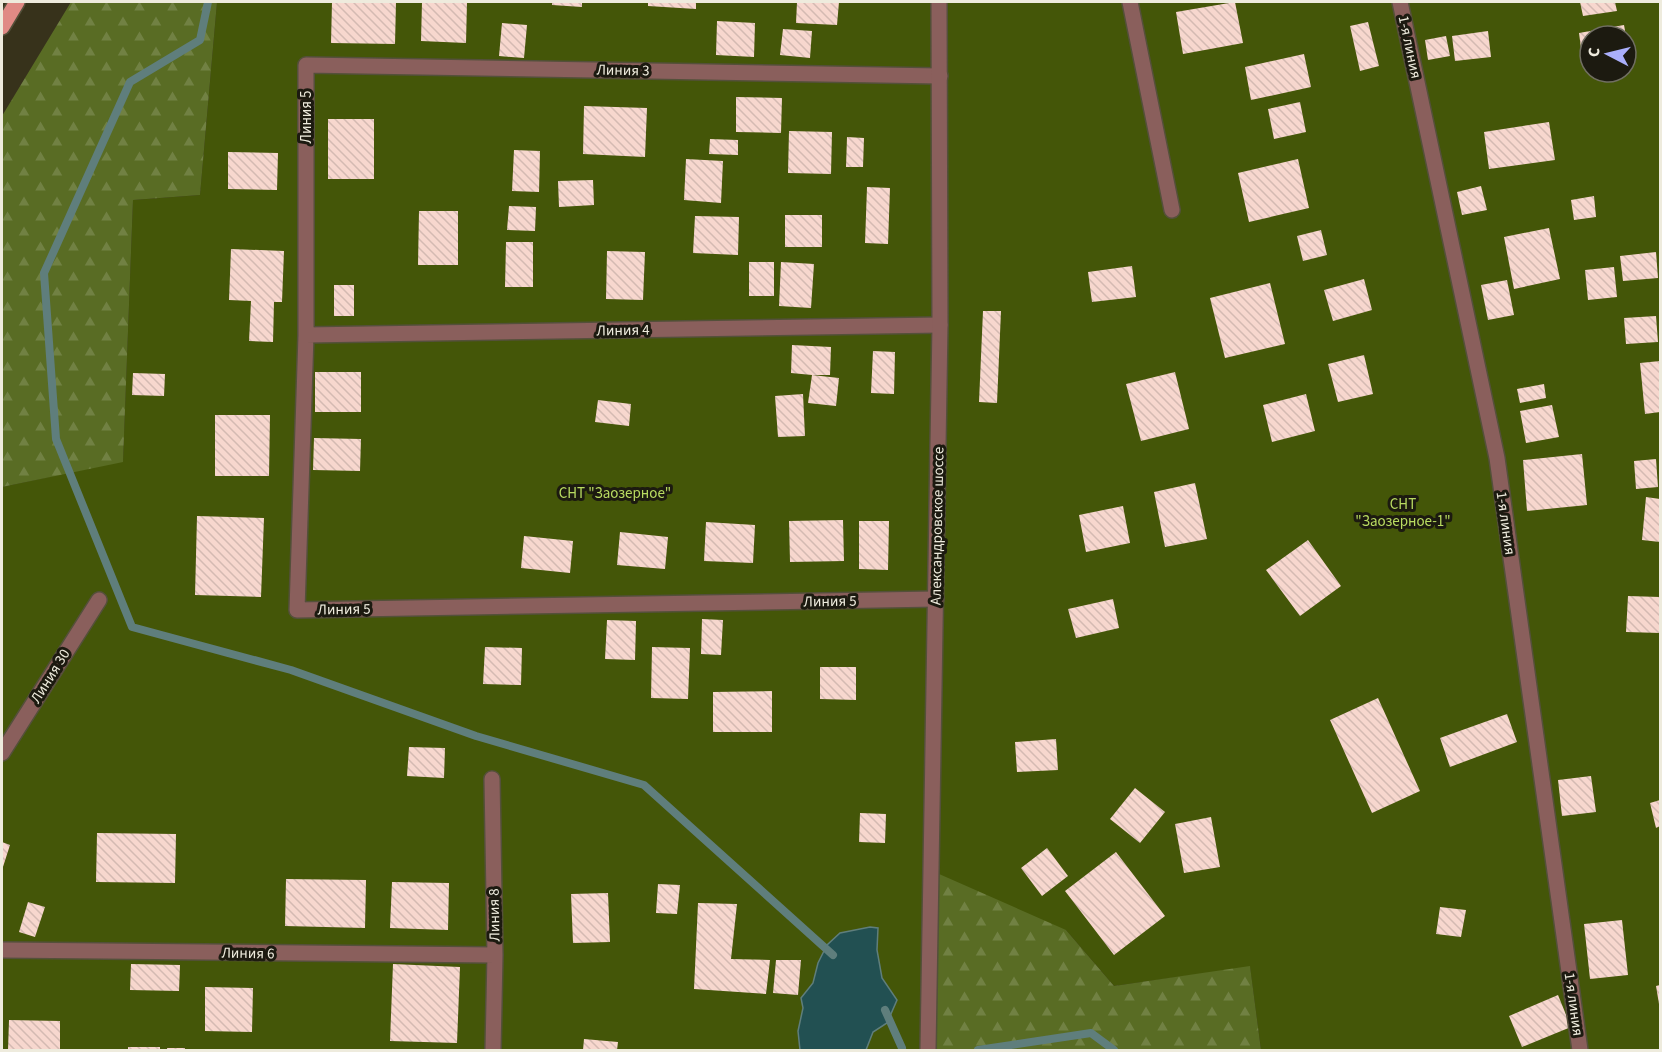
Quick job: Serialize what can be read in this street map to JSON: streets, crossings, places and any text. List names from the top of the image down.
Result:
{
  "streets": {
    "street": [
      "1-я линия",
      "Линия 3",
      "Линия 5",
      "Линия 4",
      "Александровское шоссе",
      "Линия 30",
      "Линия 8",
      "Линия 6"
    ]
  },
  "crossings": [
    ["Линия 3", "Линия 5"],
    ["Линия 3", "Александровское шоссе"],
    ["Линия 5", "Линия 4"],
    ["Линия 5", "Александровское шоссе"],
    ["Линия 4", "Александровское шоссе"],
    ["Линия 8", "Линия 6"]
  ],
  "parks": ["СНТ \"Заозерное\"", "СНТ \"Заозерное-1\""],
  "north": "left"
}
